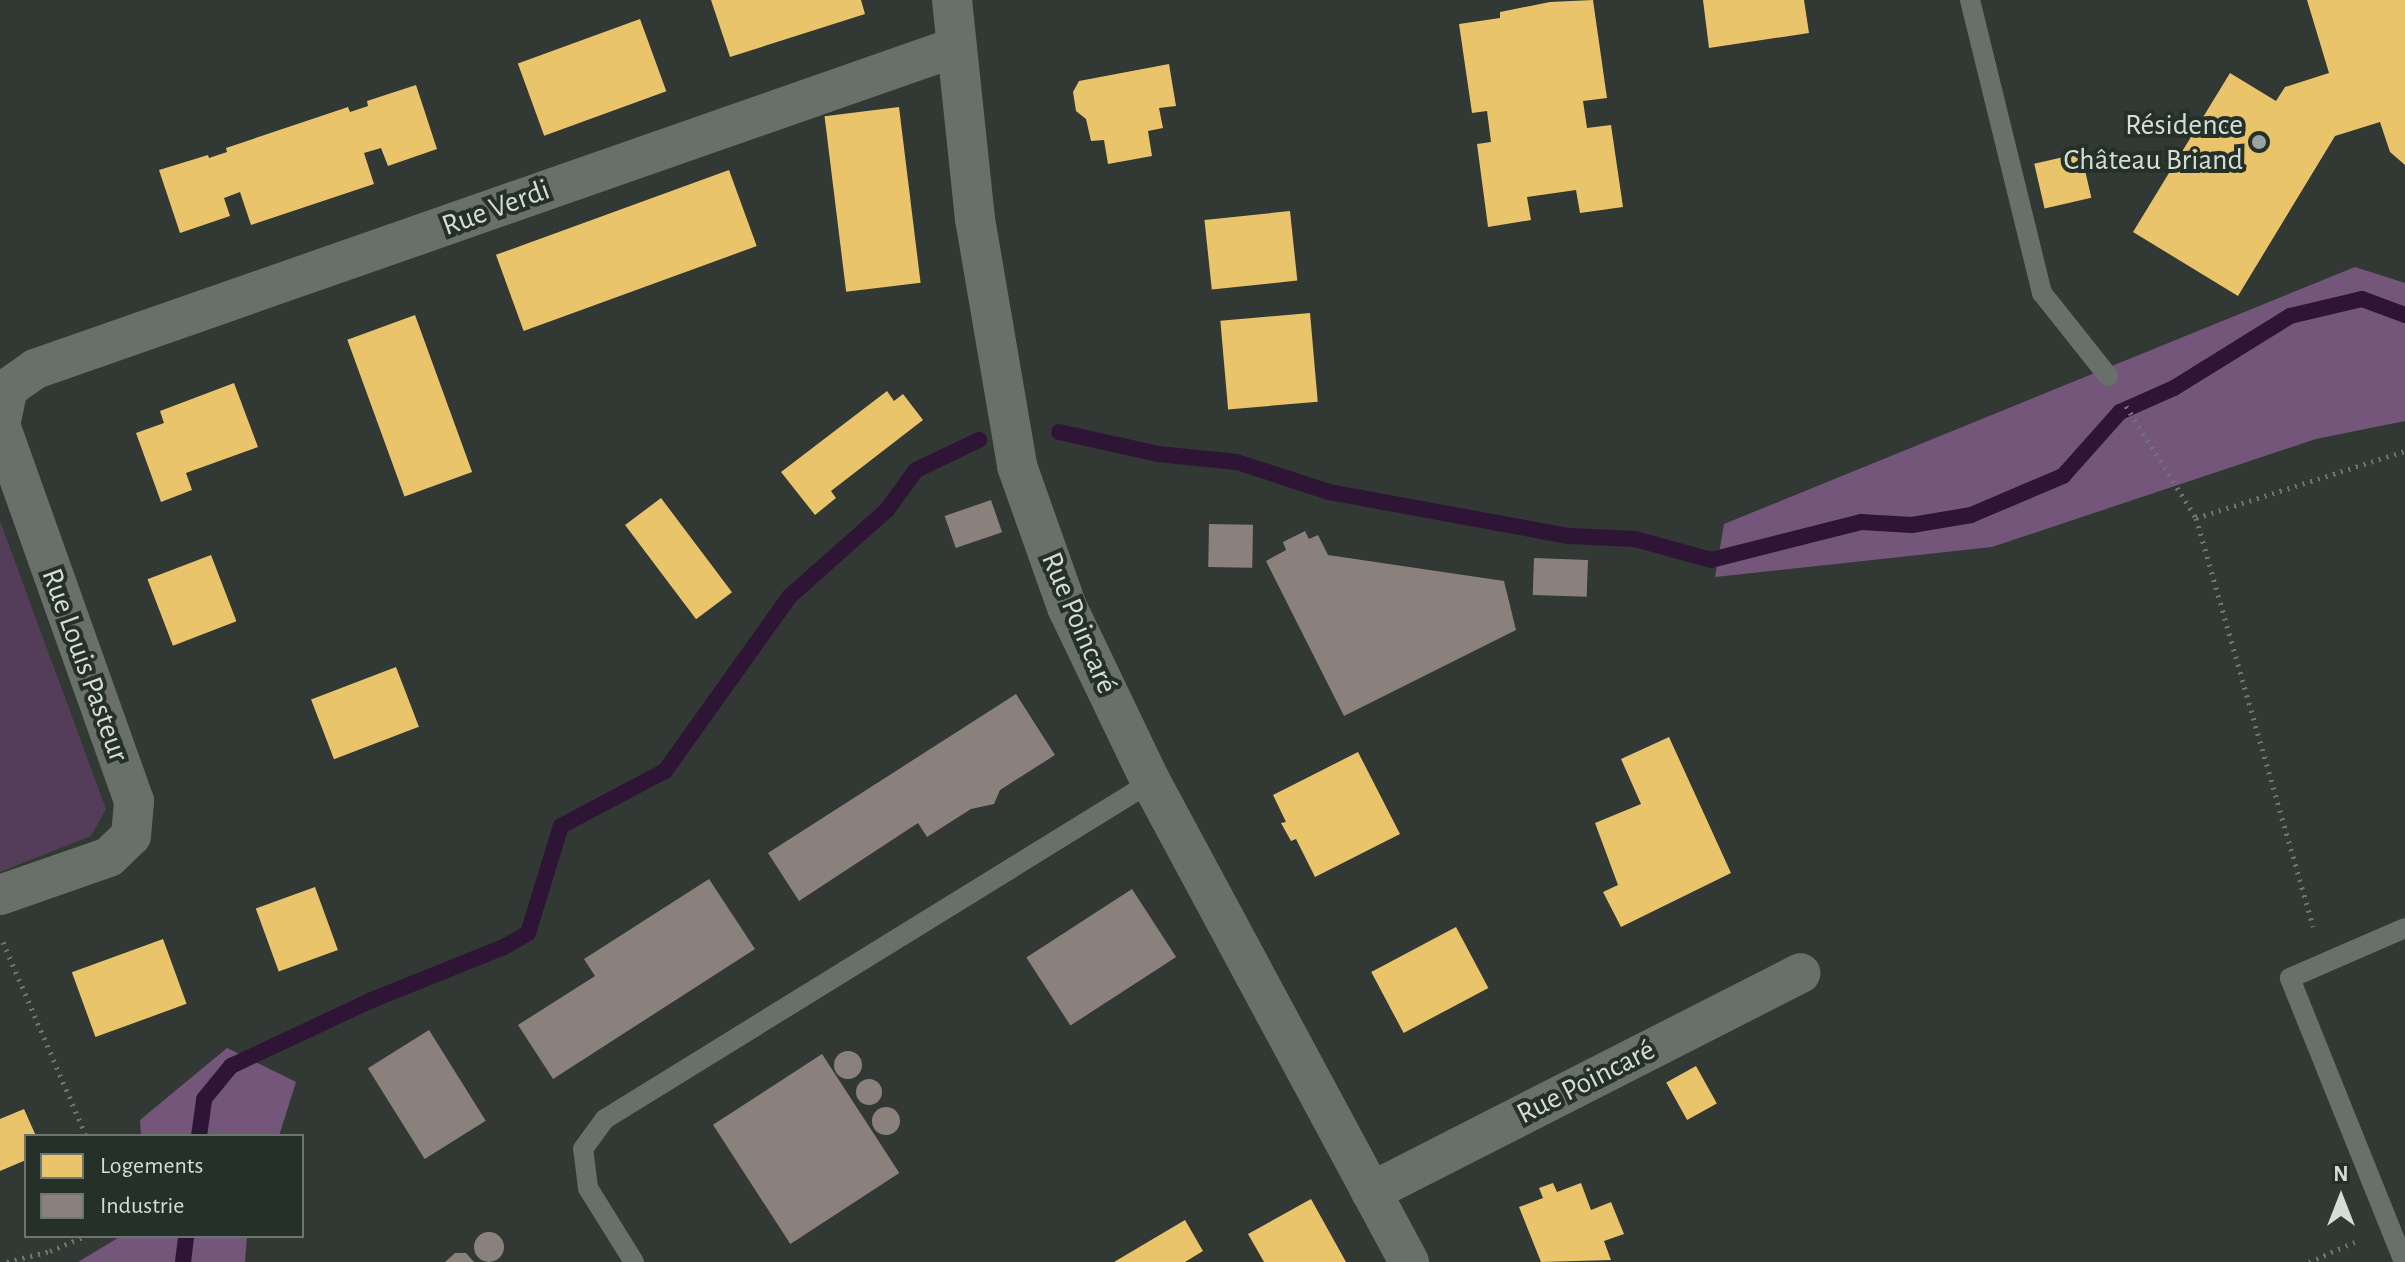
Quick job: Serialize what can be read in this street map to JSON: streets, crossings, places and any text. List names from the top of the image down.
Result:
{
  "streets": {
    "street": ["Rue Verdi", "Rue Poincaré", "Rue Louis Pasteur"]
  },
  "crossings": [
    ["Rue Verdi", "Rue Poincaré"],
    ["Rue Verdi", "Rue Louis Pasteur"]
  ],
  "places": ["Résidence Château Briand"],
  "legend": ["Logements", "Industrie"],
  "north": "top"
}
